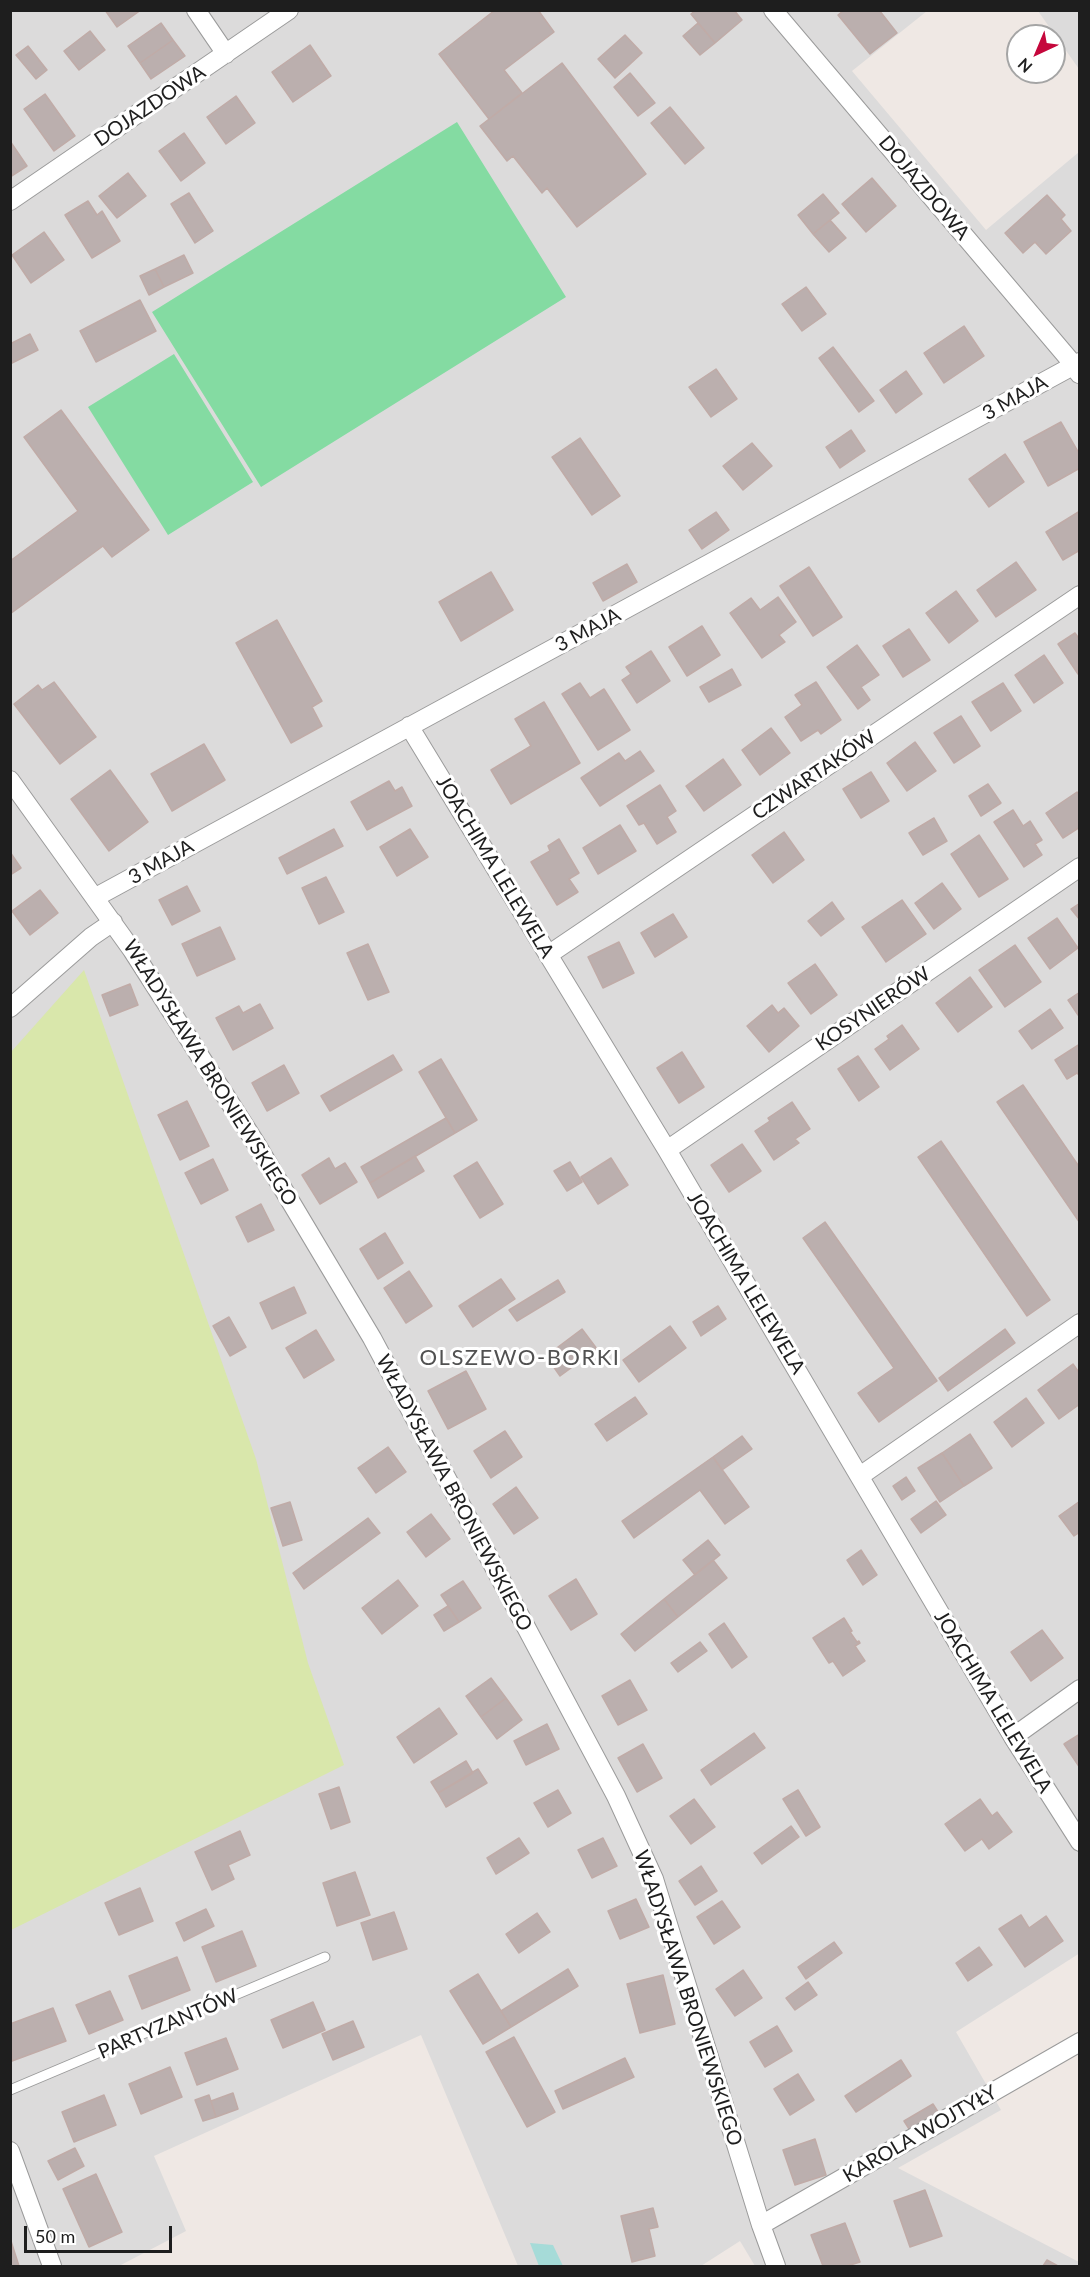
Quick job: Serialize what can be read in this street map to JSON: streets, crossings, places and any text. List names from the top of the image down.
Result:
{
  "streets": {
    "street": [
      "DOJAZDOWA",
      "3 MAJA",
      "CZWARTAKÓW",
      "JOACHIMA LELEWELA",
      "KOSYNIERÓW",
      "WŁADYSŁAWA BRONIEWSKIEGO",
      "KAROLA WOJTYŁY"
    ],
    "lane": ["PARTYZANTÓW"]
  },
  "crossings": [
    ["DOJAZDOWA", "3 MAJA"],
    ["3 MAJA", "JOACHIMA LELEWELA"],
    ["3 MAJA", "WŁADYSŁAWA BRONIEWSKIEGO"],
    ["CZWARTAKÓW", "JOACHIMA LELEWELA"],
    ["JOACHIMA LELEWELA", "KOSYNIERÓW"],
    ["WŁADYSŁAWA BRONIEWSKIEGO", "KAROLA WOJTYŁY"]
  ],
  "districts": ["OLSZEWO-BORKI"],
  "scale_bar": "50 m",
  "north": "bottom left"
}
